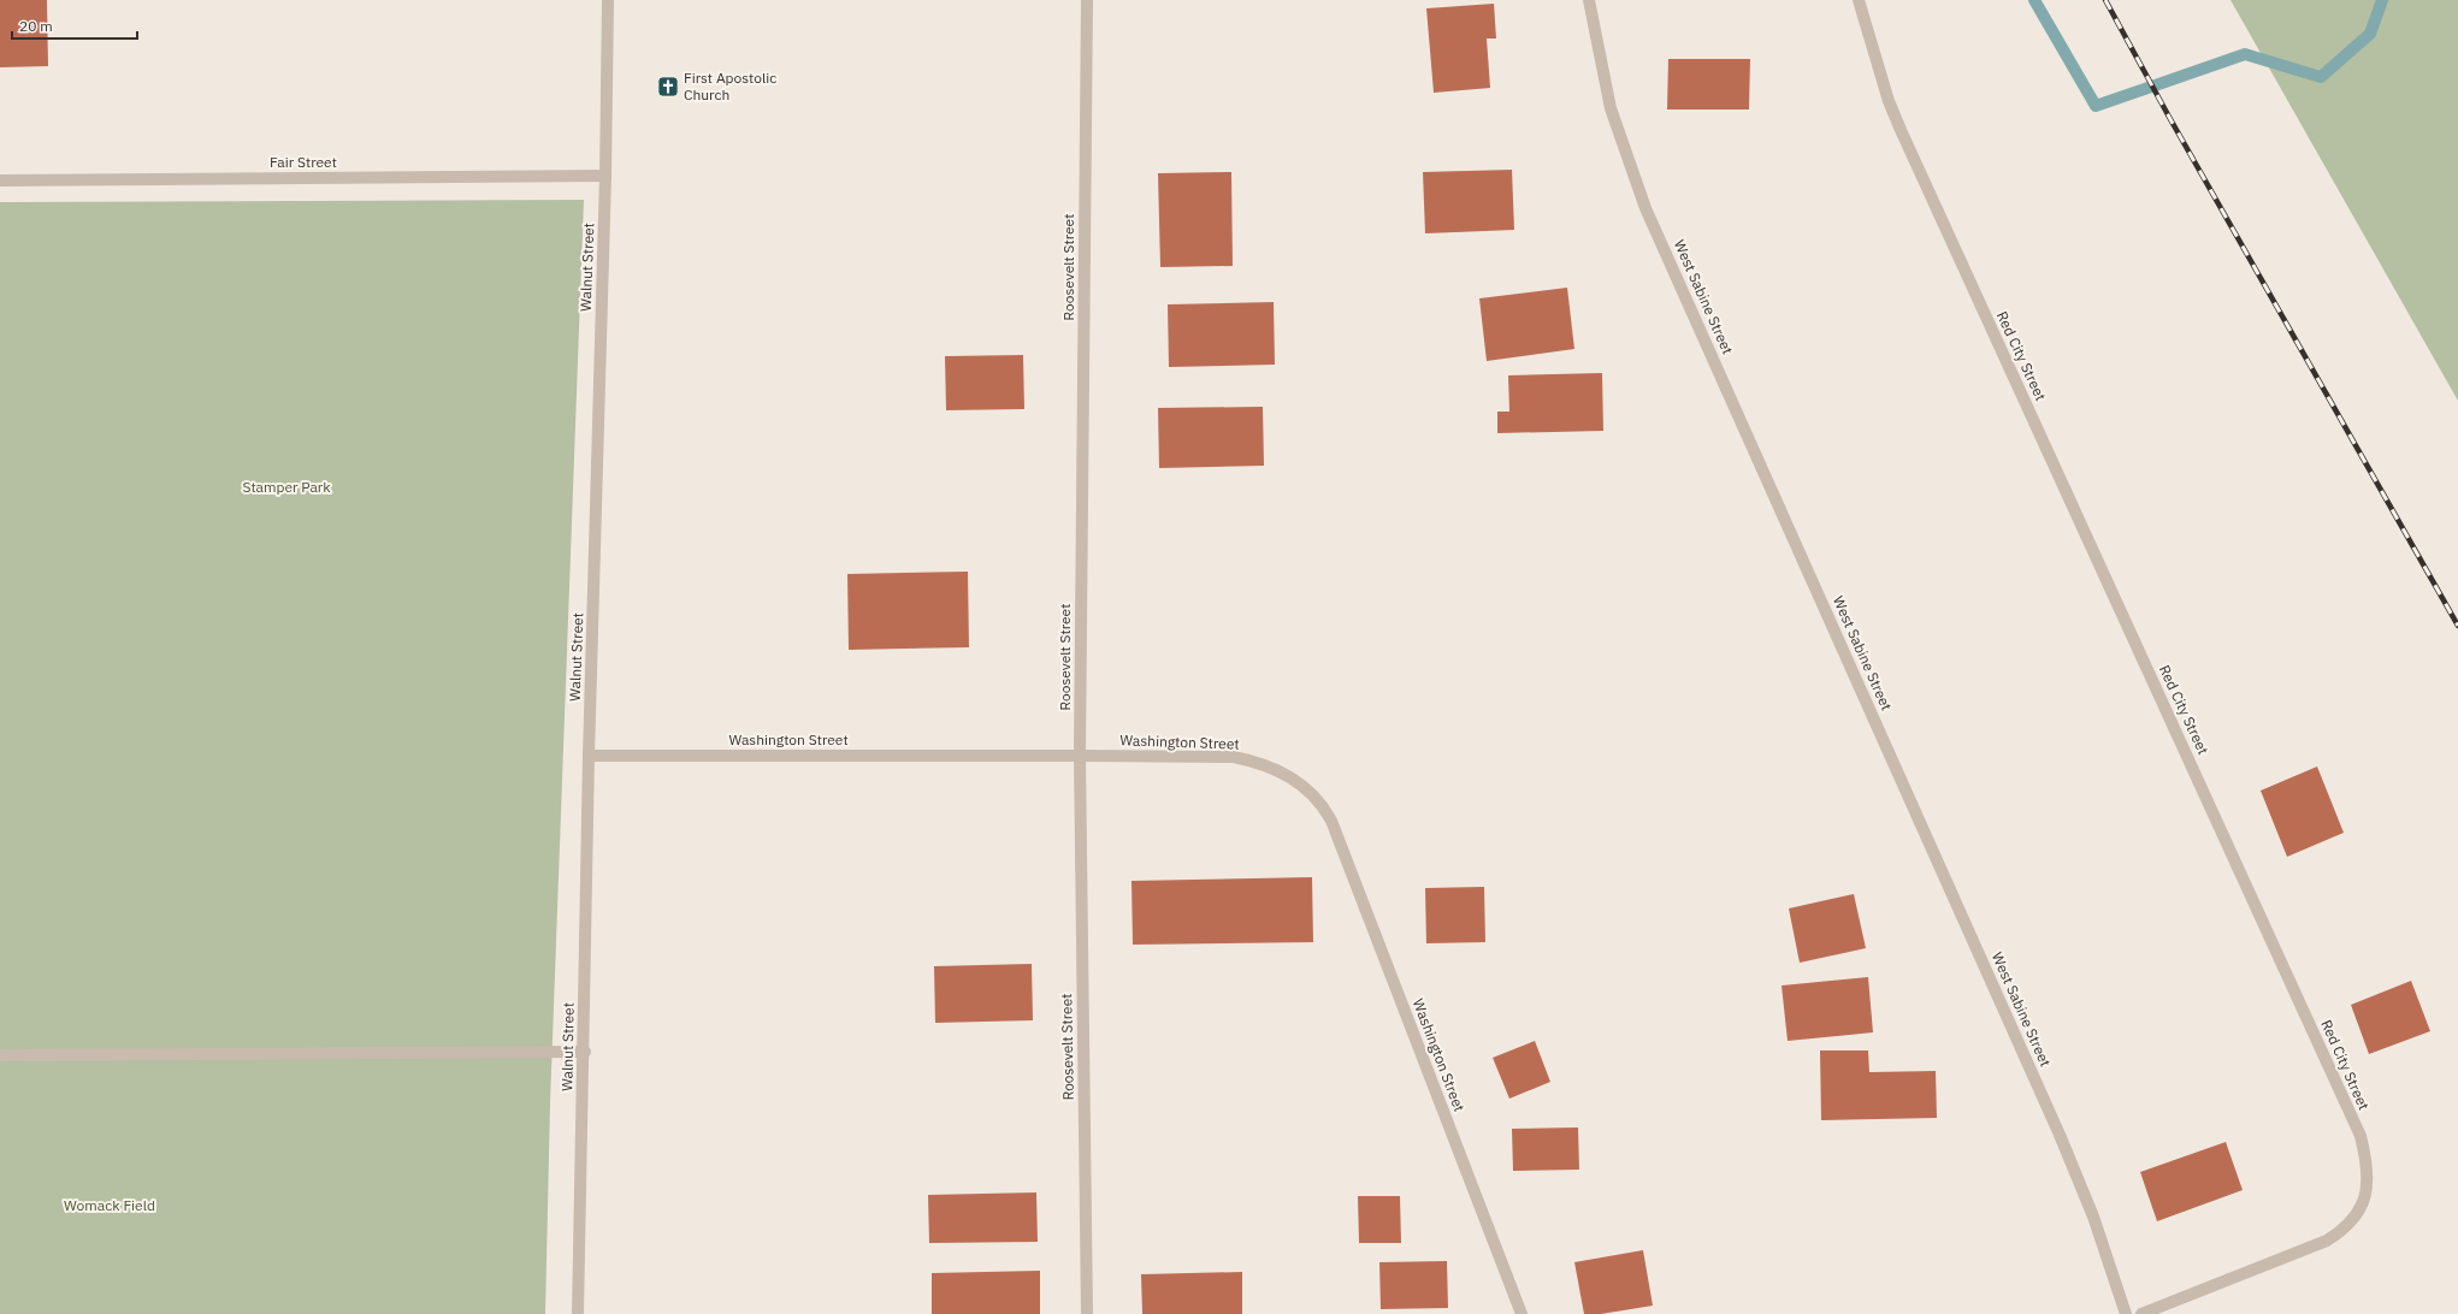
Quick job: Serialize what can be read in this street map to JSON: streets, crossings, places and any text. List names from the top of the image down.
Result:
{
  "streets": {
    "street": [
      "Fair Street",
      "Walnut Street",
      "Roosevelt Street",
      "West Sabine Street",
      "Red City Street",
      "Washington Street"
    ]
  },
  "crossings": [
    ["Fair Street", "Walnut Street"],
    ["Walnut Street", "Washington Street"],
    ["Roosevelt Street", "Washington Street"]
  ],
  "parks": ["Stamper Park", "Womack Field"],
  "places": {
    "church": ["First Apostolic Church"]
  },
  "scale_bar": "20 m"
}
